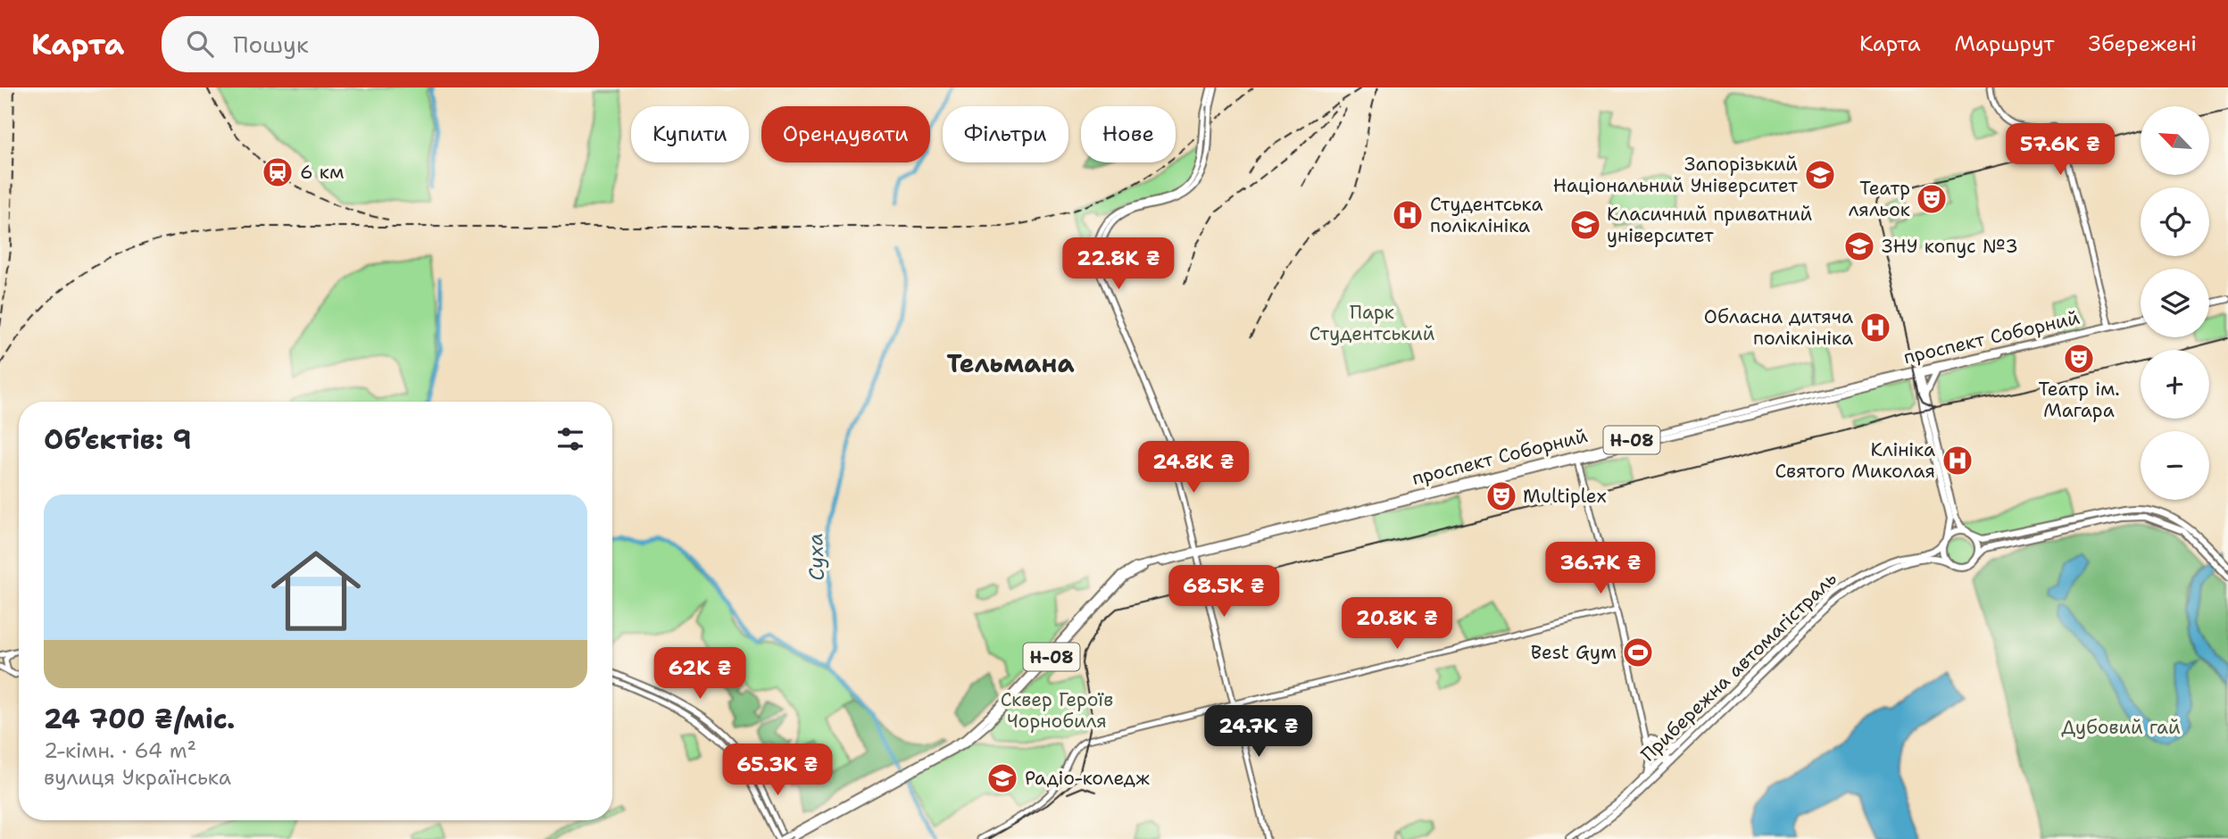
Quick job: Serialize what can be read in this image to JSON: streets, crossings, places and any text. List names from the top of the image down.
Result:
{
  "streets": {
    "main road": ["проспект Соборний", "Н-08", "Прибережна автомагістраль"]
  },
  "crossings": [
    ["проспект Соборний", "Н-08"]
  ],
  "districts": ["Тельмана"],
  "water": ["Суха"],
  "parks": ["Парк Студентський", "Сквер Героїв Чорнобиля", "Дубовий гай"],
  "places": {
    "station": ["6 км"],
    "school or university": [
      "Запорізький Національний Університет",
      "Класичний приватний університет",
      "ЗНУ копус №3",
      "Радіо-коледж"
    ],
    "theatre": ["Театр ляльок", "Театр ім. Магара", "Multiplex"],
    "hospital": ["Студентська поліклініка", "Обласна дитяча поліклініка", "Клініка Святого Миколая"],
    "sports": ["Best Gym"]
  },
  "north": "top left",
  "page": {
    "header": "Карта",
    "search": "Пошук",
    "nav": ["Карта", "Маршрут", "Збережені"],
    "map_buttons": ["+", "−"],
    "chip": [
      "Купити",
      "Орендувати",
      "Фільтри",
      "Нове"
    ],
    "price": [
      "57.6K ₴",
      "22.8K ₴",
      "24.8K ₴",
      "36.7K ₴",
      "68.5K ₴",
      "20.8K ₴",
      "62K ₴",
      "24.7K ₴",
      "65.3K ₴"
    ],
    "heading": "Об’єктів: 9",
    "list": [
      {
        "name": "24 700 ₴/міс.",
        "note": "2-кімн. · 64 m² · вулиця Українська"
      }
    ]
  }
}
